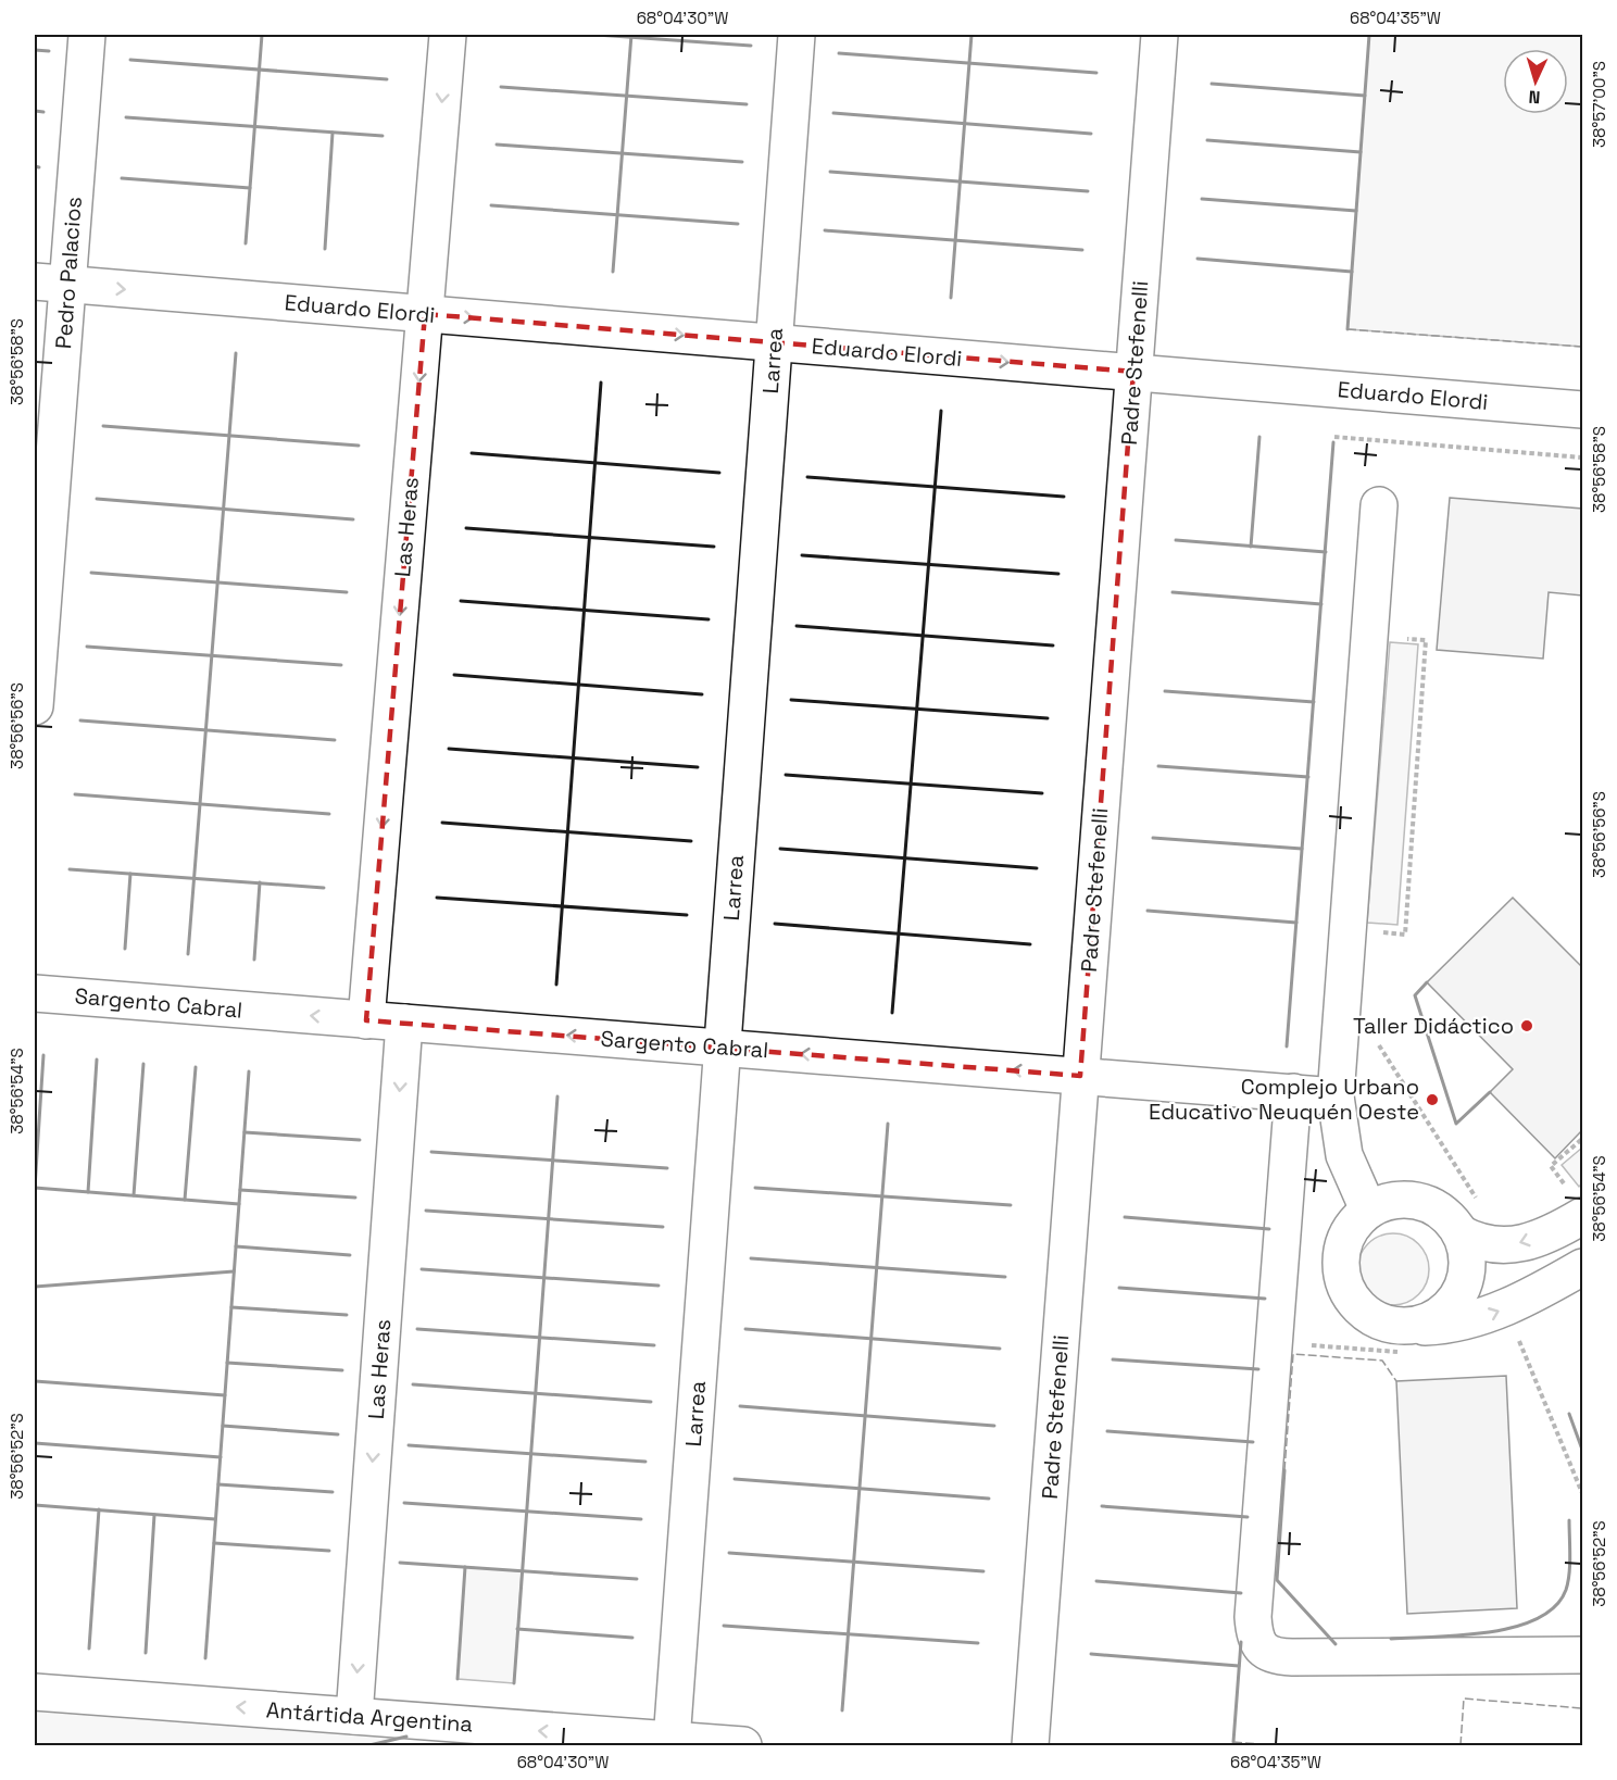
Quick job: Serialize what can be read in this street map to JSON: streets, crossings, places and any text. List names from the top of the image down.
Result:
{
  "streets": {
    "street": [
      "Pedro Palacios",
      "Eduardo Elordi",
      "Larrea",
      "Padre Stefenelli",
      "Las Heras",
      "Sargento Cabral",
      "Antártida Argentina"
    ]
  },
  "crossings": [
    ["Pedro Palacios", "Eduardo Elordi"],
    ["Eduardo Elordi", "Larrea"],
    ["Eduardo Elordi", "Padre Stefenelli"],
    ["Eduardo Elordi", "Las Heras"],
    ["Larrea", "Sargento Cabral"],
    ["Larrea", "Antártida Argentina"],
    ["Padre Stefenelli", "Sargento Cabral"],
    ["Las Heras", "Sargento Cabral"],
    ["Las Heras", "Antártida Argentina"]
  ],
  "one_way": [
    "Eduardo Elordi",
    "Las Heras",
    "Sargento Cabral",
    "Antártida Argentina"
  ],
  "places": ["Taller Didáctico", "Complejo Urbano Educativo Neuquén Oeste"],
  "north": "bottom",
  "coordinates": [
    "68°04'30\"W",
    "68°04'35\"W",
    "38°57'00\"S",
    "38°56'58\"S",
    "38°56'56\"S",
    "38°56'54\"S",
    "38°56'52\"S"
  ]
}
